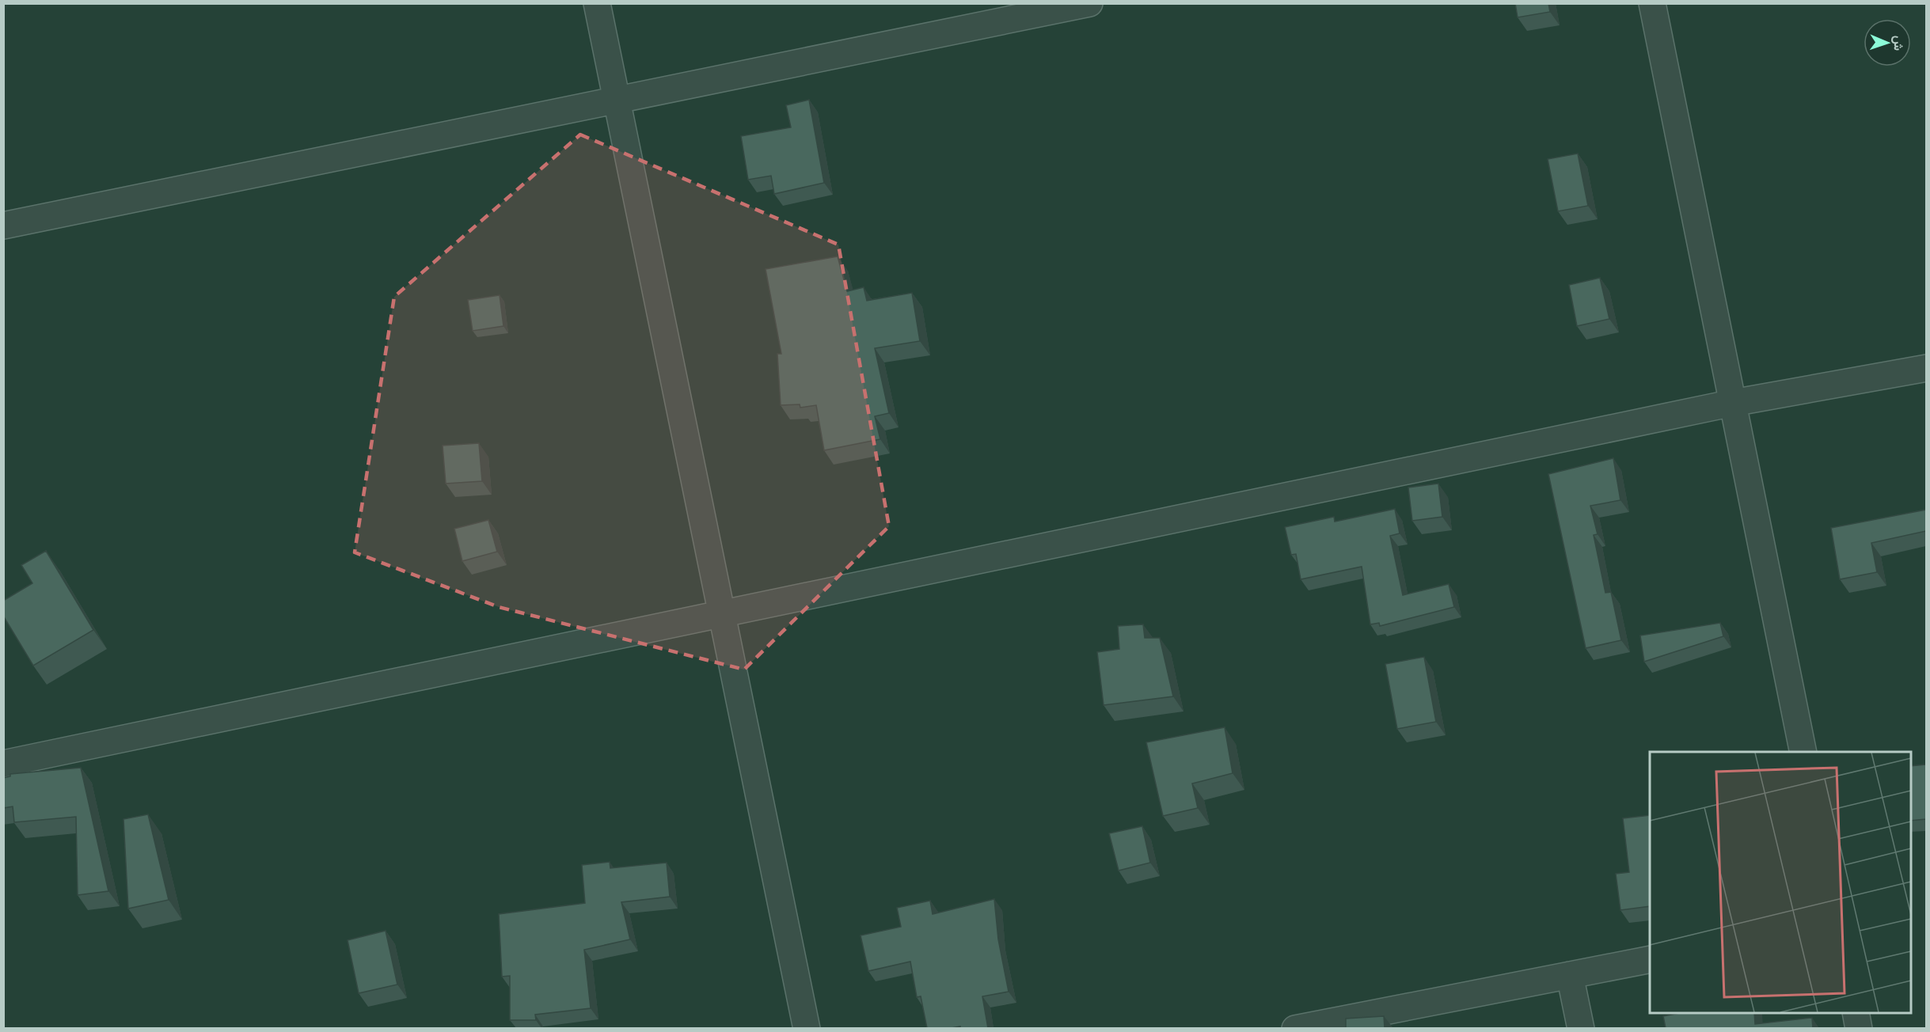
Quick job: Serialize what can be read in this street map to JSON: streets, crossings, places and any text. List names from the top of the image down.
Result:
{
  "north": "right"
}
